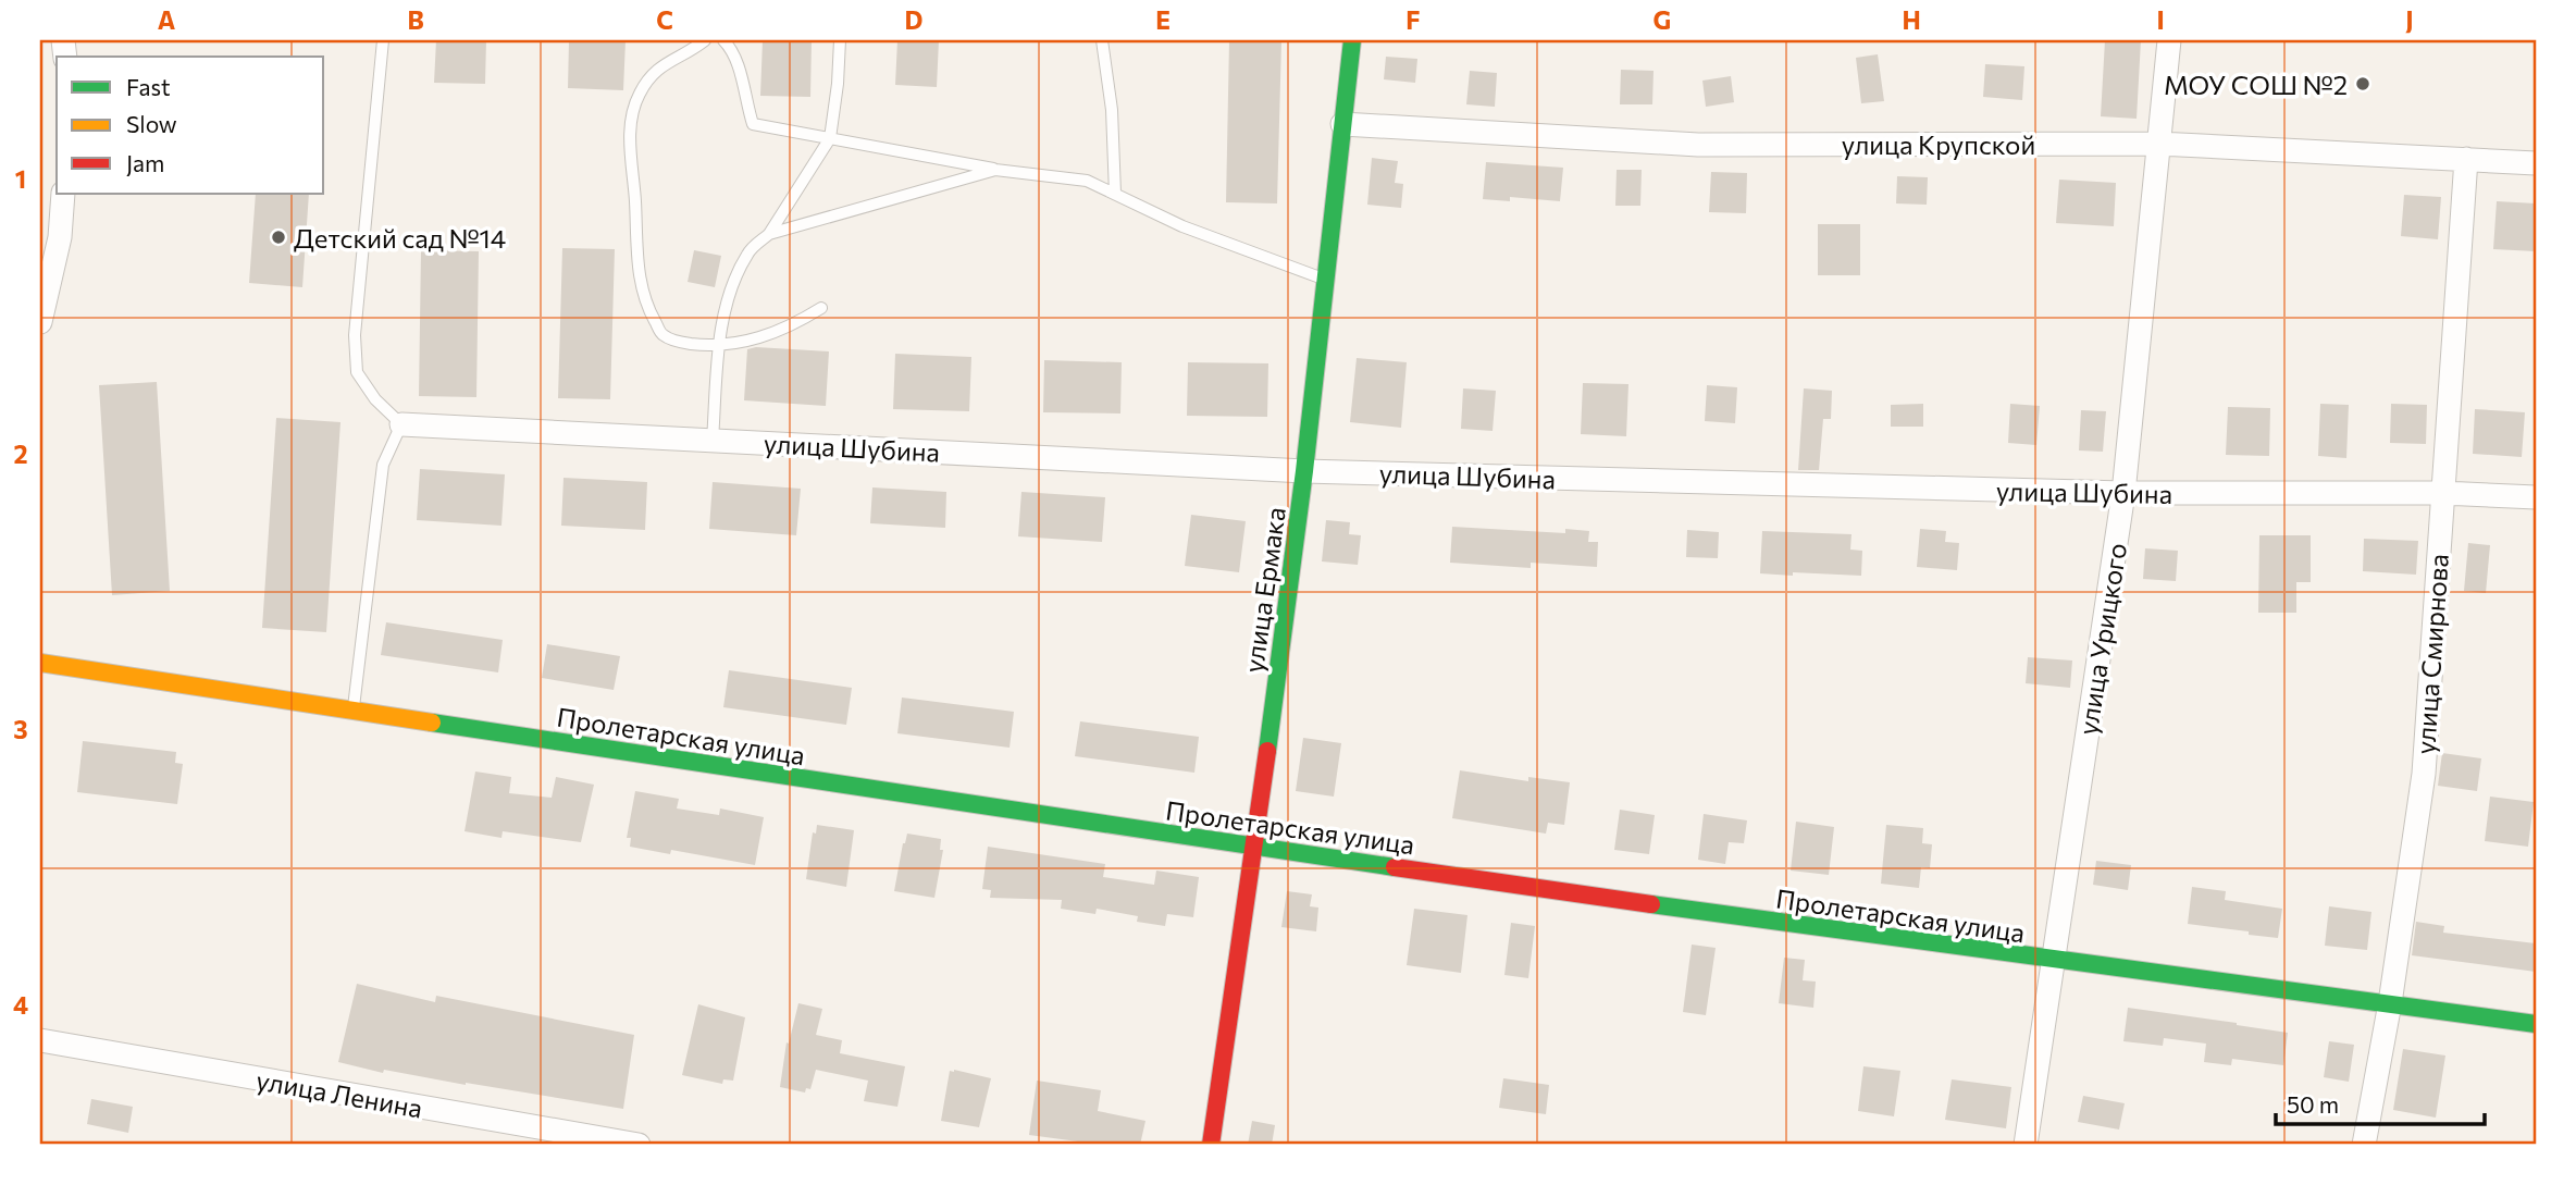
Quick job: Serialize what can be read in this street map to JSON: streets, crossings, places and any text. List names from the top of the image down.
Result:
{
  "streets": {
    "street": [
      "улица Крупской",
      "улица Шубина",
      "улица Ермака",
      "улица Урицкого",
      "улица Смирнова",
      "Пролетарская улица",
      "улица Ленина"
    ]
  },
  "crossings": [
    ["улица Крупской", "улица Ермака"],
    ["улица Крупской", "улица Урицкого"],
    ["улица Крупской", "улица Смирнова"],
    ["улица Шубина", "улица Ермака"],
    ["улица Шубина", "улица Урицкого"],
    ["улица Шубина", "улица Смирнова"],
    ["улица Ермака", "Пролетарская улица"],
    ["улица Урицкого", "Пролетарская улица"],
    ["улица Смирнова", "Пролетарская улица"]
  ],
  "places": ["МОУ СОШ №2", "Детский сад №14"],
  "legend": ["Fast", "Slow", "Jam"],
  "scale_bar": "50 m",
  "grid": {
    "columns": [
      "A",
      "B",
      "C",
      "D",
      "E",
      "F",
      "G",
      "H",
      "I",
      "J"
    ],
    "rows": [
      "1",
      "2",
      "3",
      "4"
    ]
  }
}
